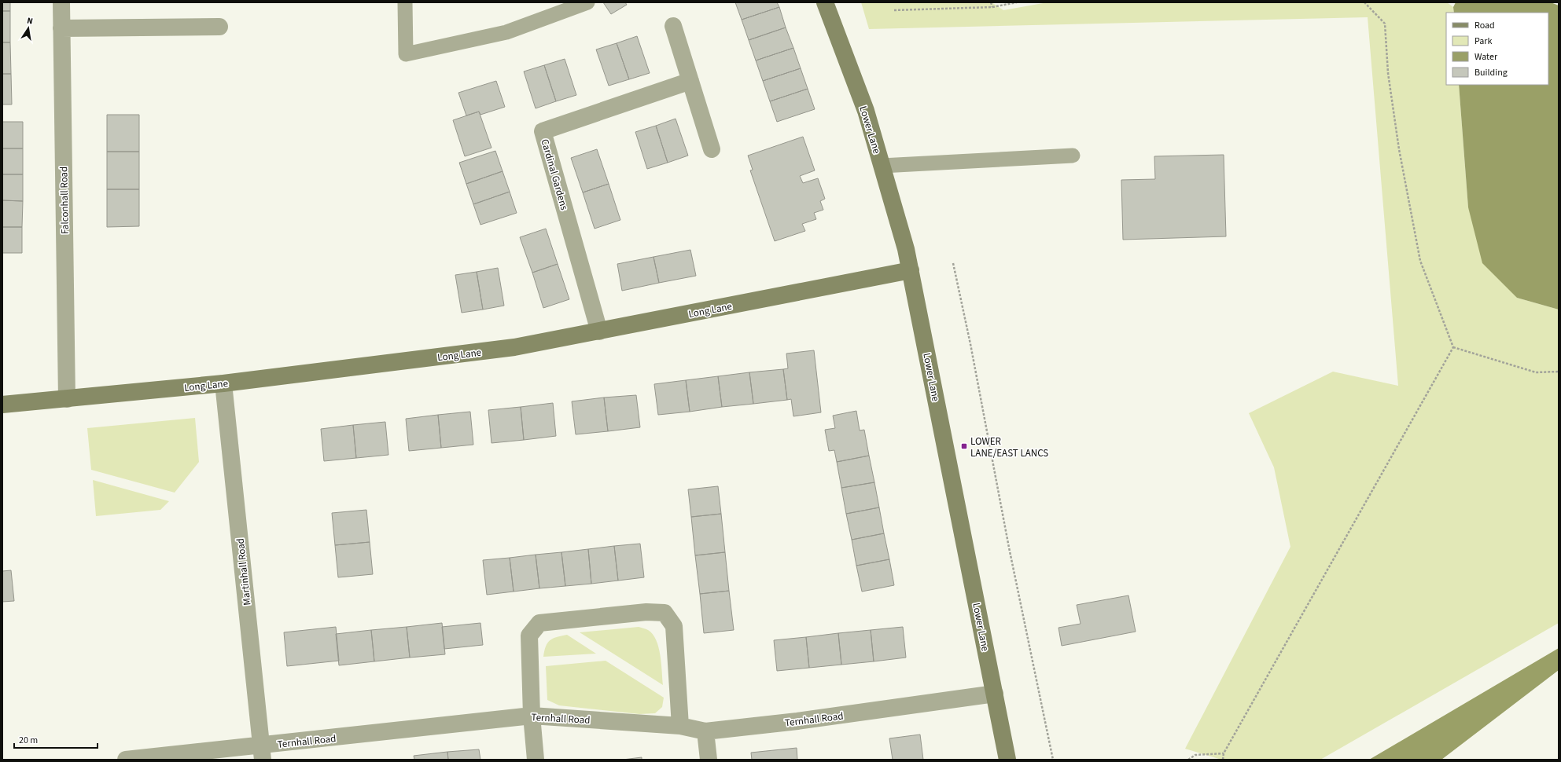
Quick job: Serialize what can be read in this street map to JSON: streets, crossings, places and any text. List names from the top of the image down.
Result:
{
  "streets": {
    "street": [
      "Lower Lane",
      "Cardinal Gardens",
      "Falconhall Road",
      "Long Lane",
      "Martinhall Road",
      "Ternhall Road"
    ]
  },
  "crossings": [
    ["Lower Lane", "Long Lane"],
    ["Lower Lane", "Ternhall Road"],
    ["Cardinal Gardens", "Long Lane"],
    ["Falconhall Road", "Long Lane"],
    ["Long Lane", "Martinhall Road"],
    ["Martinhall Road", "Ternhall Road"]
  ],
  "places": {
    "transit": ["LOWER LANE/EAST LANCS"]
  },
  "legend": [
    "Road",
    "Park",
    "Water",
    "Building"
  ],
  "scale_bar": "20 m",
  "north": "top"
}
